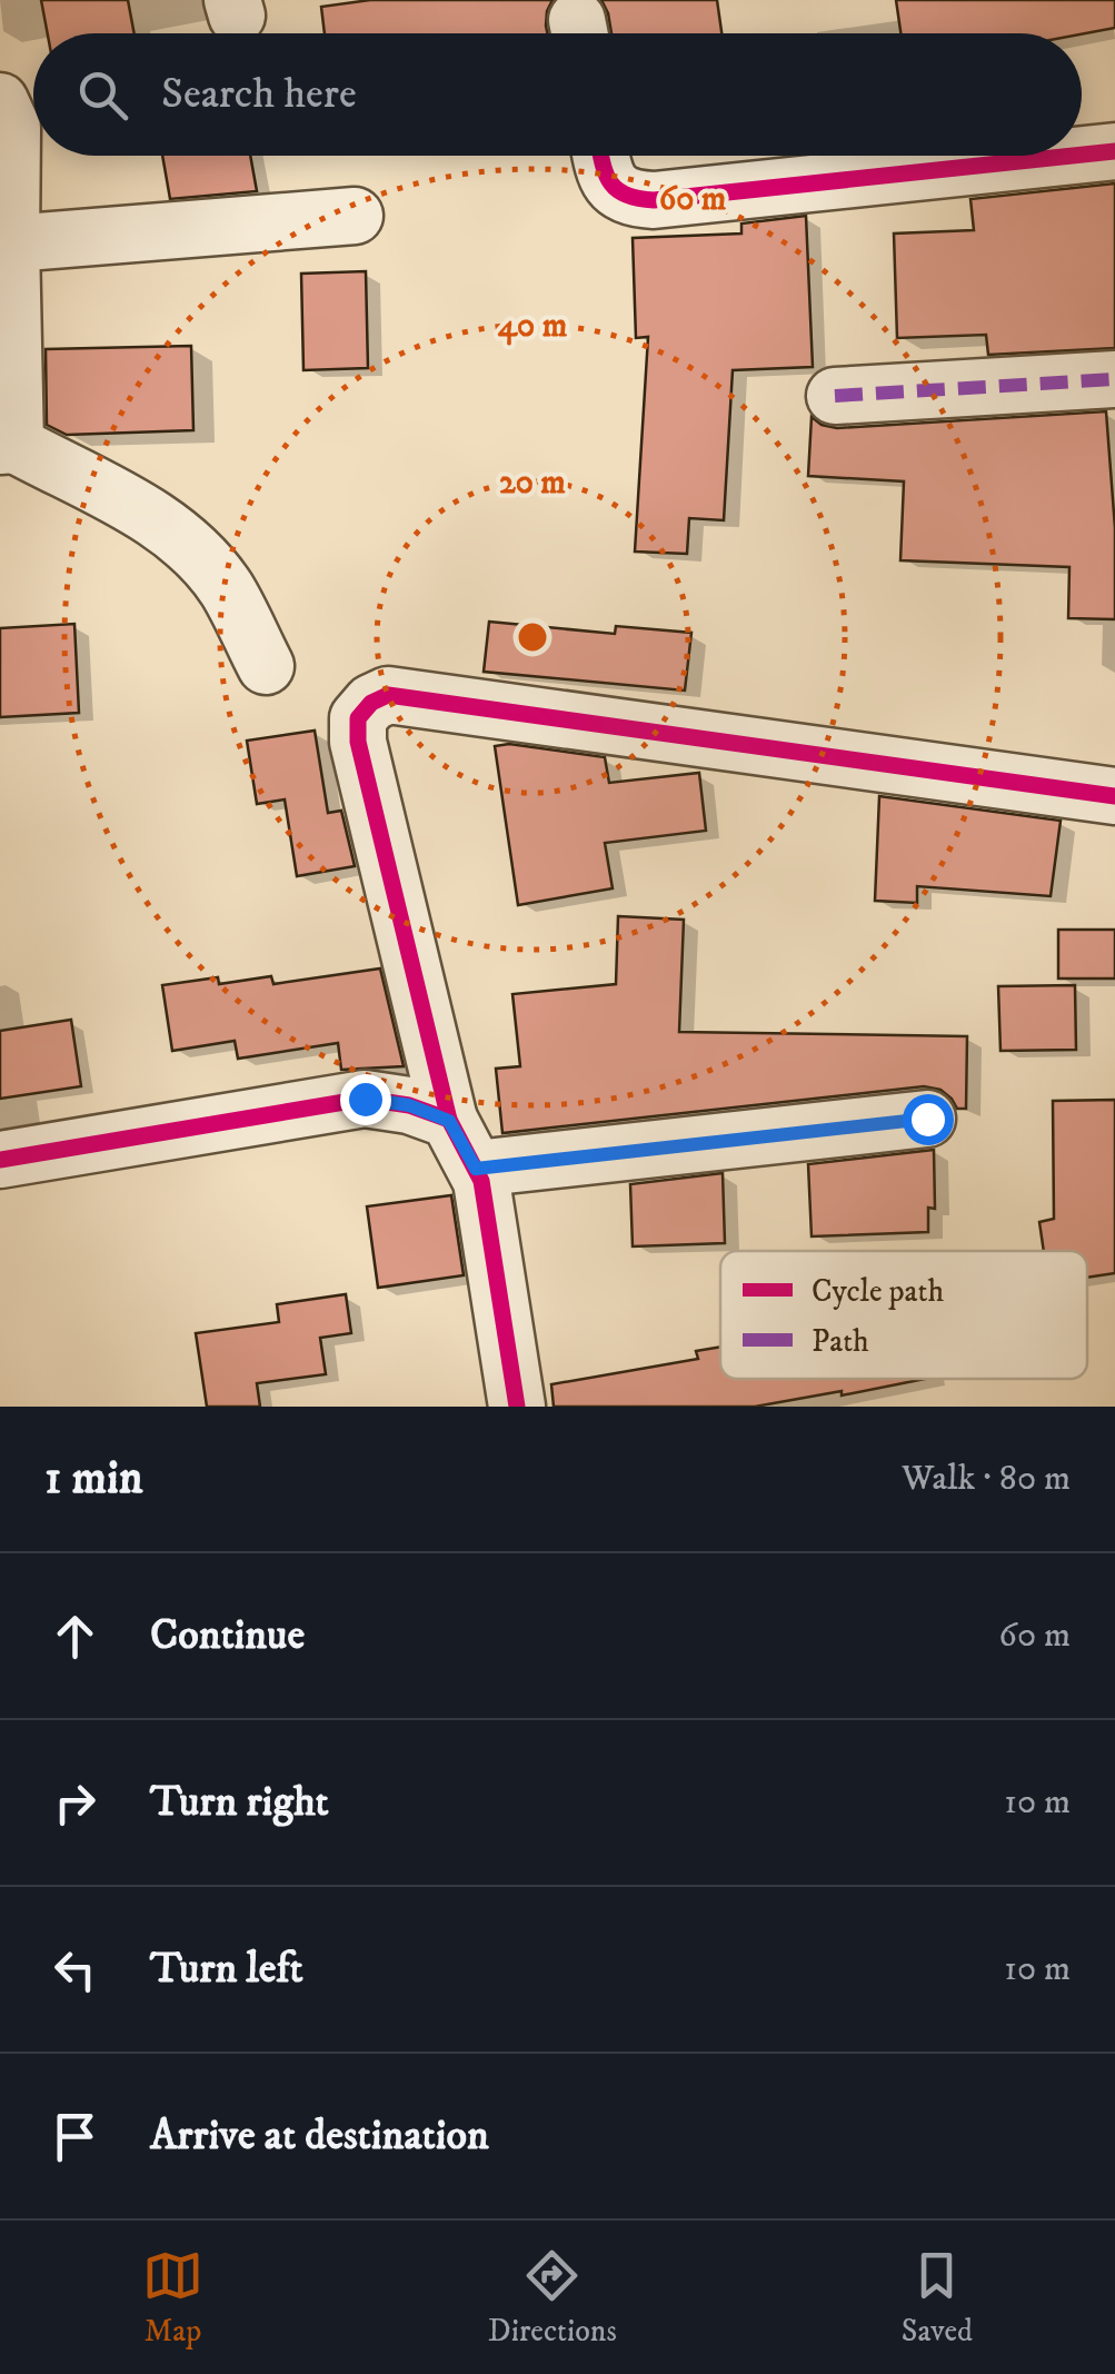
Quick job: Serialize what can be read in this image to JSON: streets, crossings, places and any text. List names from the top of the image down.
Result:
{
  "legend": ["Cycle path", "Path"],
  "page": {
    "search": "Search here",
    "heading": ["1 min", "Walk · 80 m"],
    "list": [
      ["Continue", "60 m"],
      ["Turn right", "10 m"],
      ["Turn left", "10 m"],
      "Arrive at destination"
    ],
    "nav": ["Map", "Directions", "Saved"]
  },
  "rings": ["60 m", "40 m", "20 m"]
}
